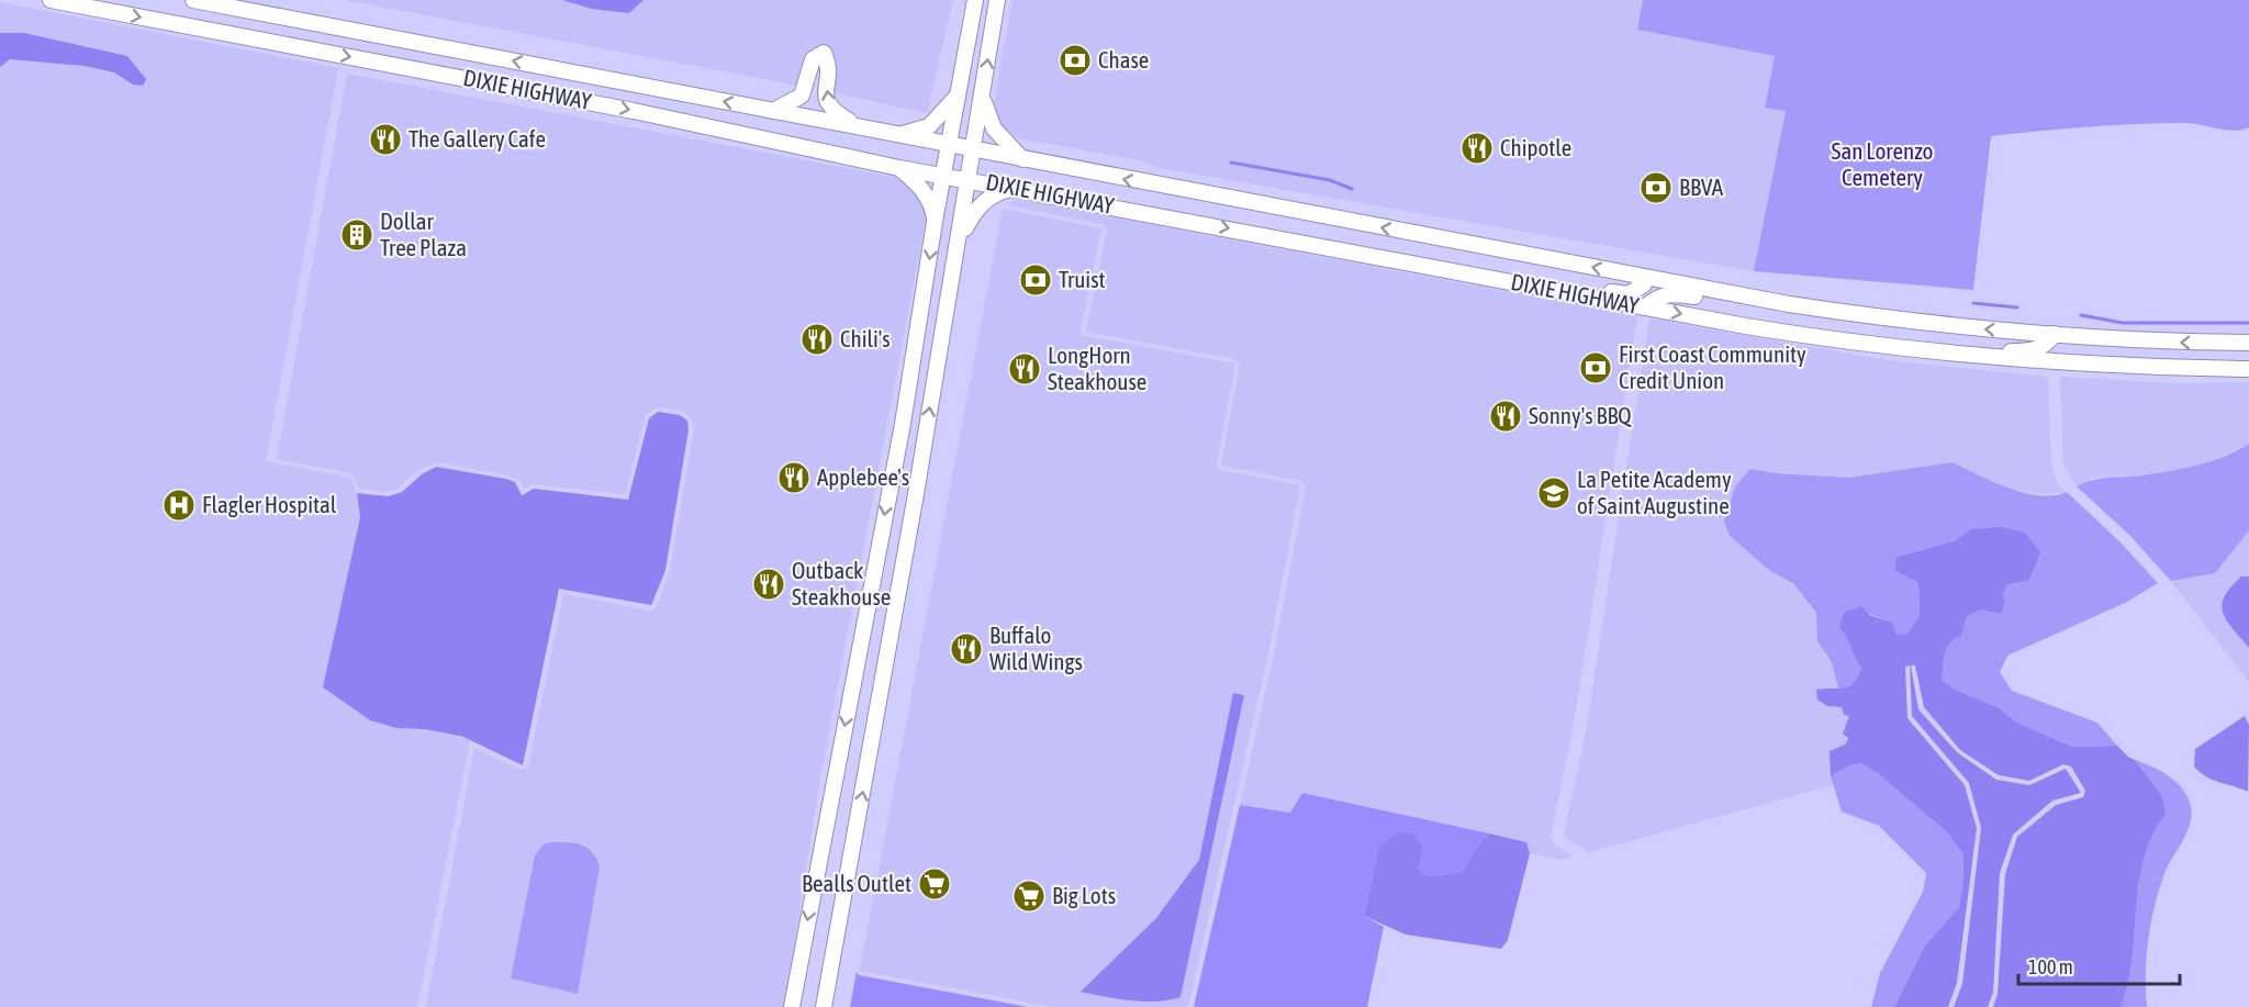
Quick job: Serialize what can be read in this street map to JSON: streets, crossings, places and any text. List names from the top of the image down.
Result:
{
  "streets": {
    "main road": ["DIXIE HIGHWAY"]
  },
  "parks": ["San Lorenzo Cemetery"],
  "places": {
    "bank": [
      "Chase",
      "BBVA",
      "Truist",
      "First Coast Community Credit Union"
    ],
    "restaurant": [
      "The Gallery Cafe",
      "Chipotle",
      "Chili's",
      "LongHorn Steakhouse",
      "Sonny's BBQ",
      "Applebee's",
      "Outback Steakhouse",
      "Buffalo Wild Wings"
    ],
    "building": ["Dollar Tree Plaza"],
    "school or university": ["La Petite Academy of Saint Augustine"],
    "hospital": ["Flagler Hospital"],
    "supermarket": ["Bealls Outlet", "Big Lots"]
  },
  "scale_bar": "100 m"
}
